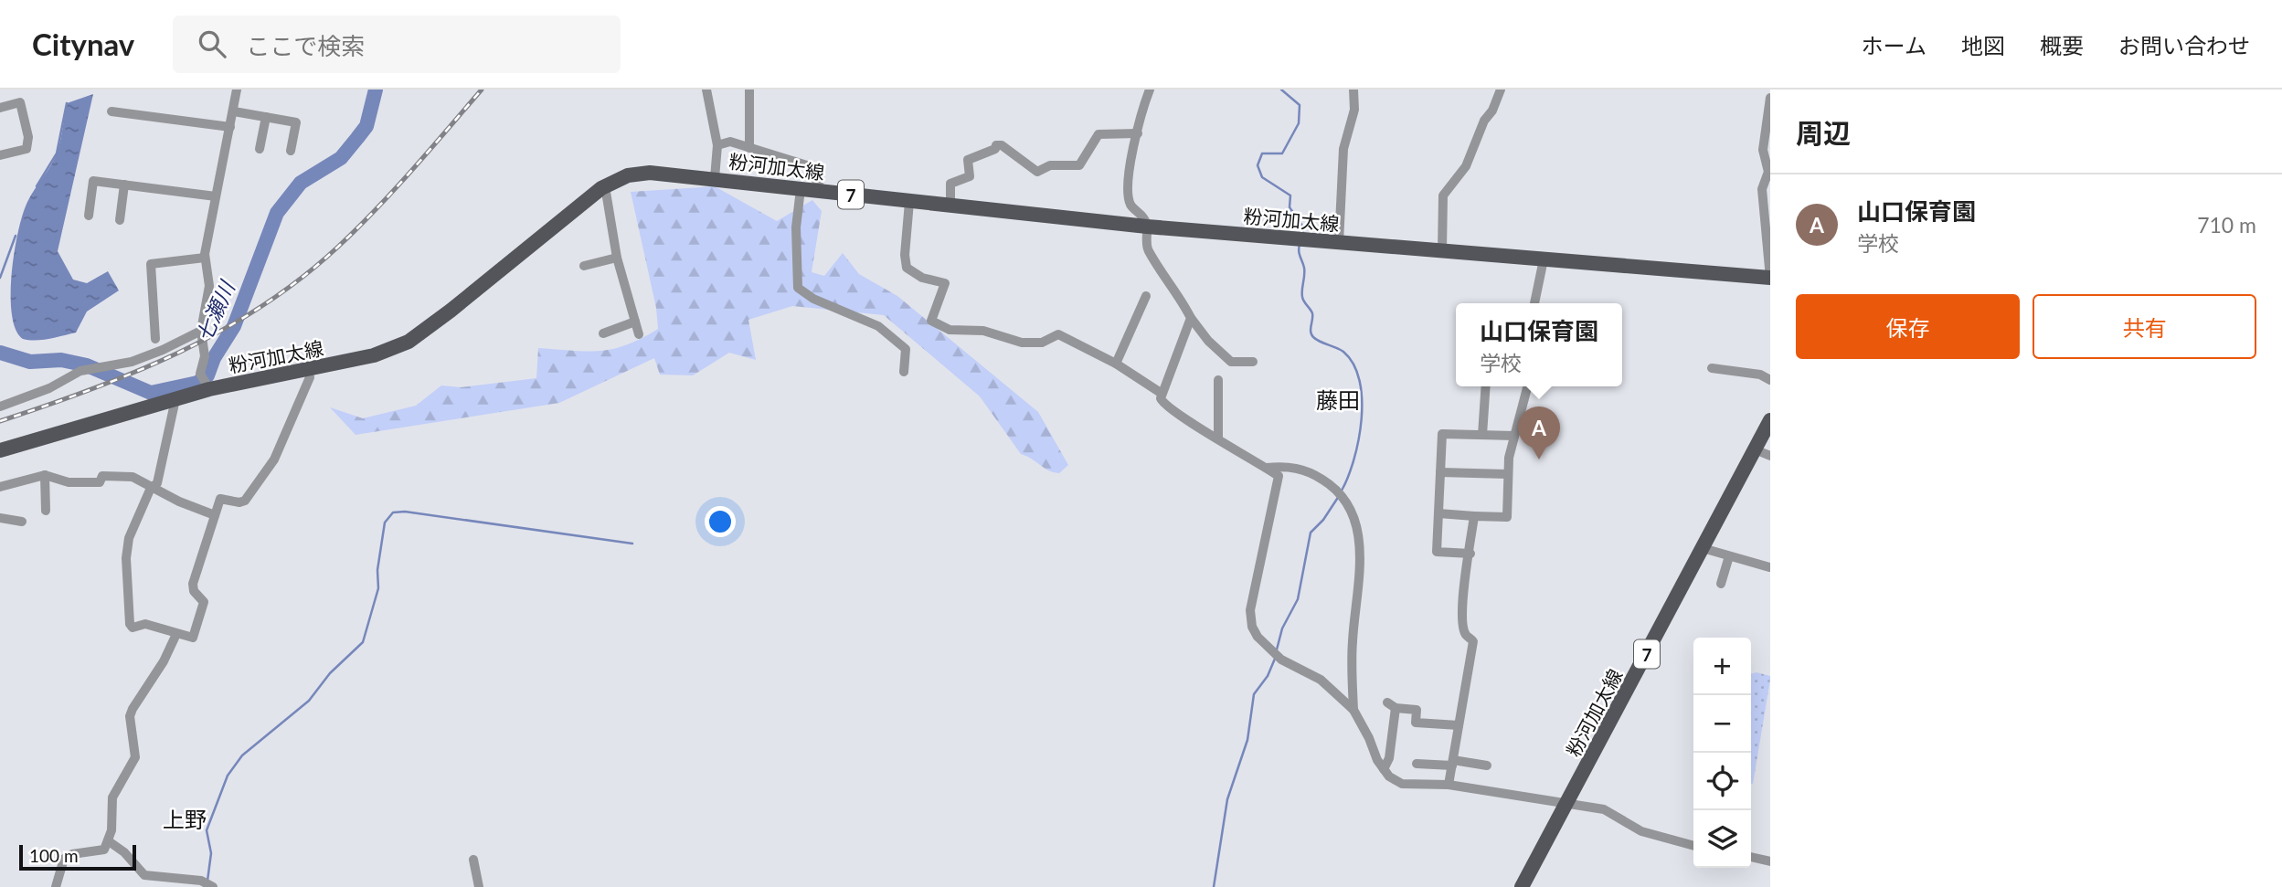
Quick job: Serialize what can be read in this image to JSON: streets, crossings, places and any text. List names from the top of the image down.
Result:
{
  "streets": {
    "main road": ["粉河加太線", "7"]
  },
  "districts": ["藤田", "上野"],
  "water": ["七瀬川"],
  "scale_bar": "100 m",
  "page": {
    "header": "Citynav",
    "search": "ここで検索",
    "nav": [
      "ホーム",
      "地図",
      "概要",
      "お問い合わせ"
    ],
    "heading": "周辺",
    "list": [
      {
        "mark": "A",
        "name": "山口保育園",
        "note": "学校",
        "value": "710 m"
      }
    ],
    "buttons": ["保存", "共有"],
    "popup": ["山口保育園", "学校"],
    "pins": "A",
    "map_buttons": ["+", "−"],
    "scale": "100 m"
  }
}
